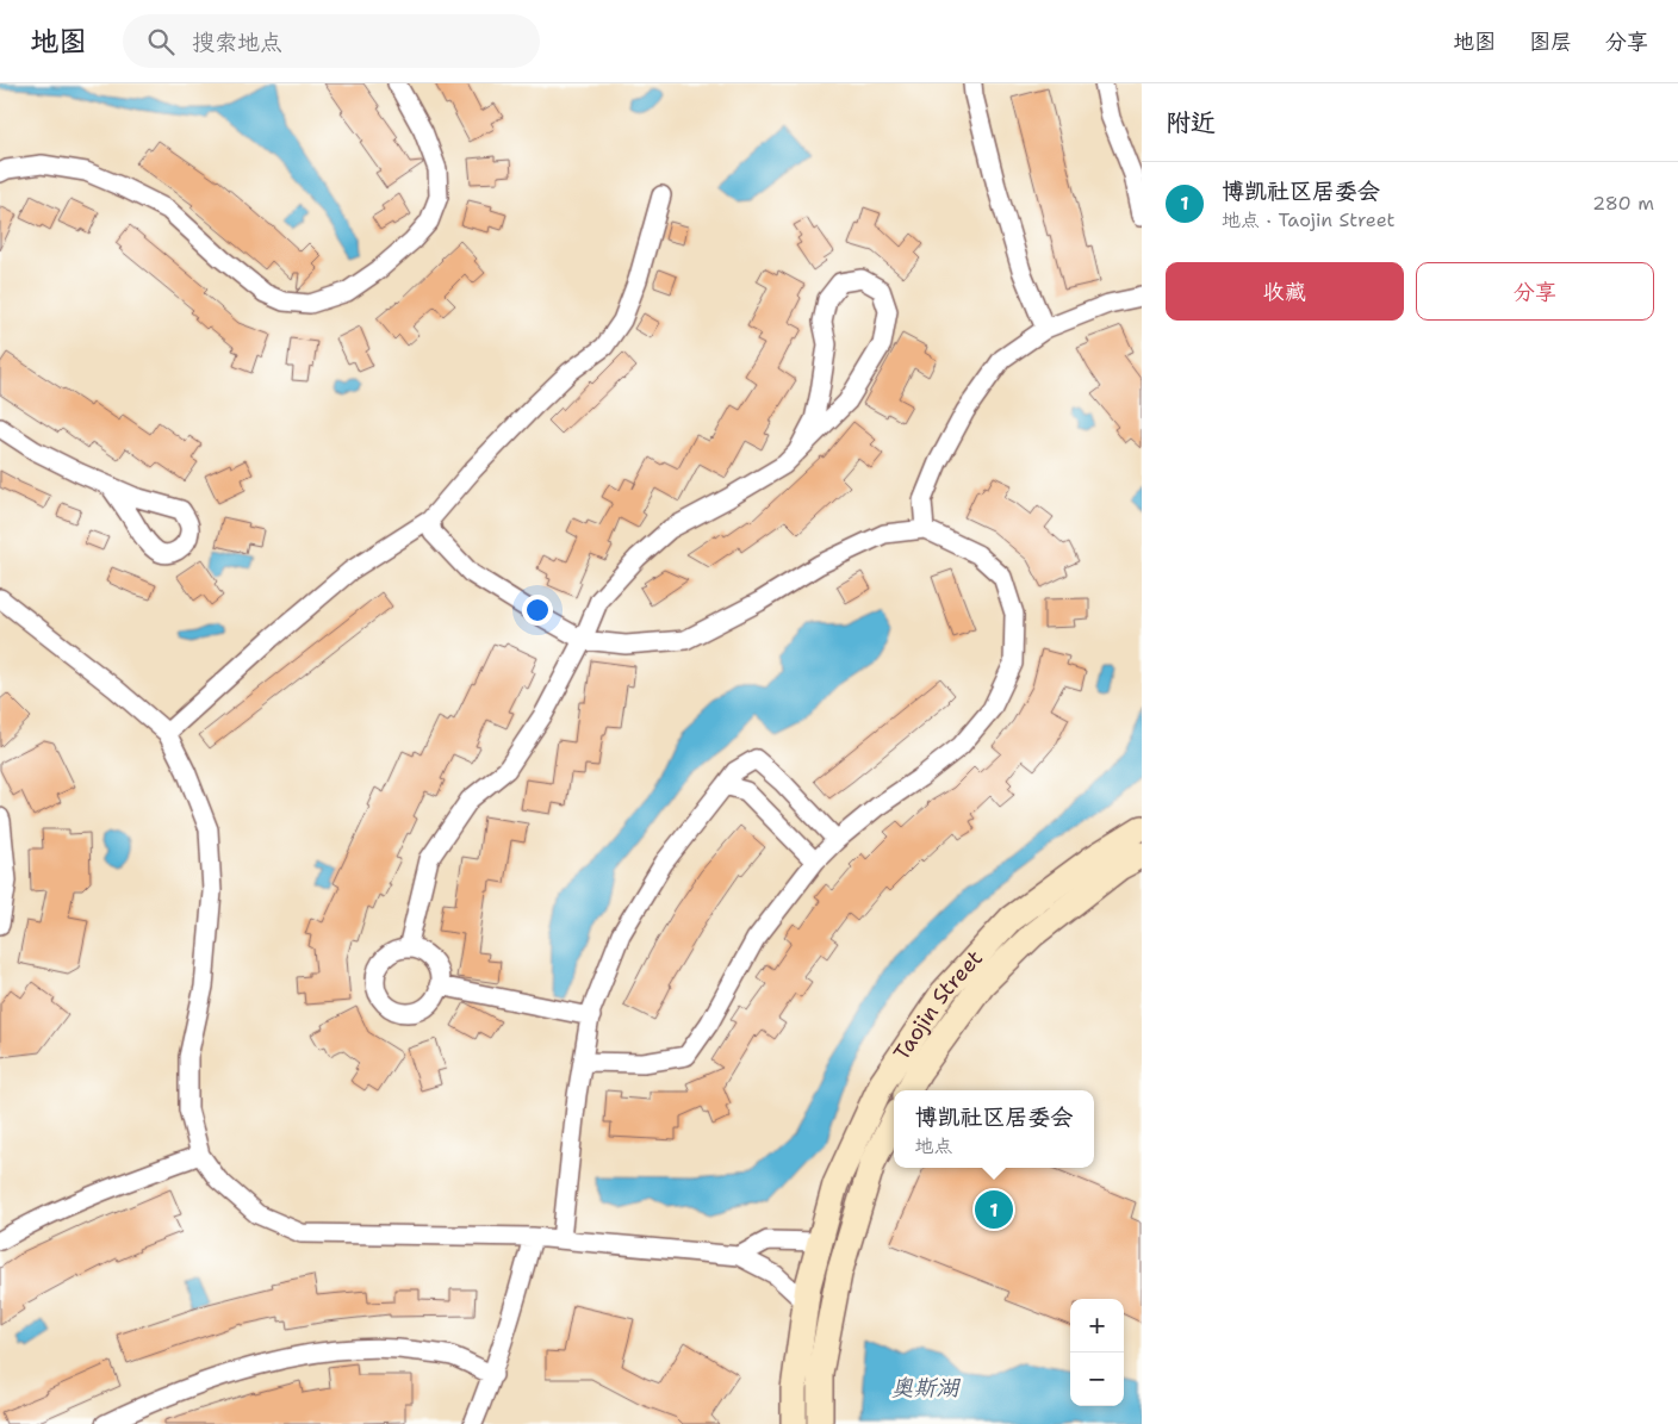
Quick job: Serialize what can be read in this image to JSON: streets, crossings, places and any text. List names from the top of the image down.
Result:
{
  "streets": {
    "street": ["Taojin Street"]
  },
  "water": ["奥斯湖"],
  "page": {
    "header": "地图",
    "search": "搜索地点",
    "nav": ["地图", "图层", "分享"],
    "heading": "附近",
    "list": [
      {
        "mark": "1",
        "name": "博凯社区居委会",
        "note": "地点 · Taojin Street",
        "value": "280 m"
      }
    ],
    "buttons": ["收藏", "分享"],
    "popup": ["博凯社区居委会", "地点"],
    "pins": "1",
    "map_buttons": ["+", "−"]
  }
}
